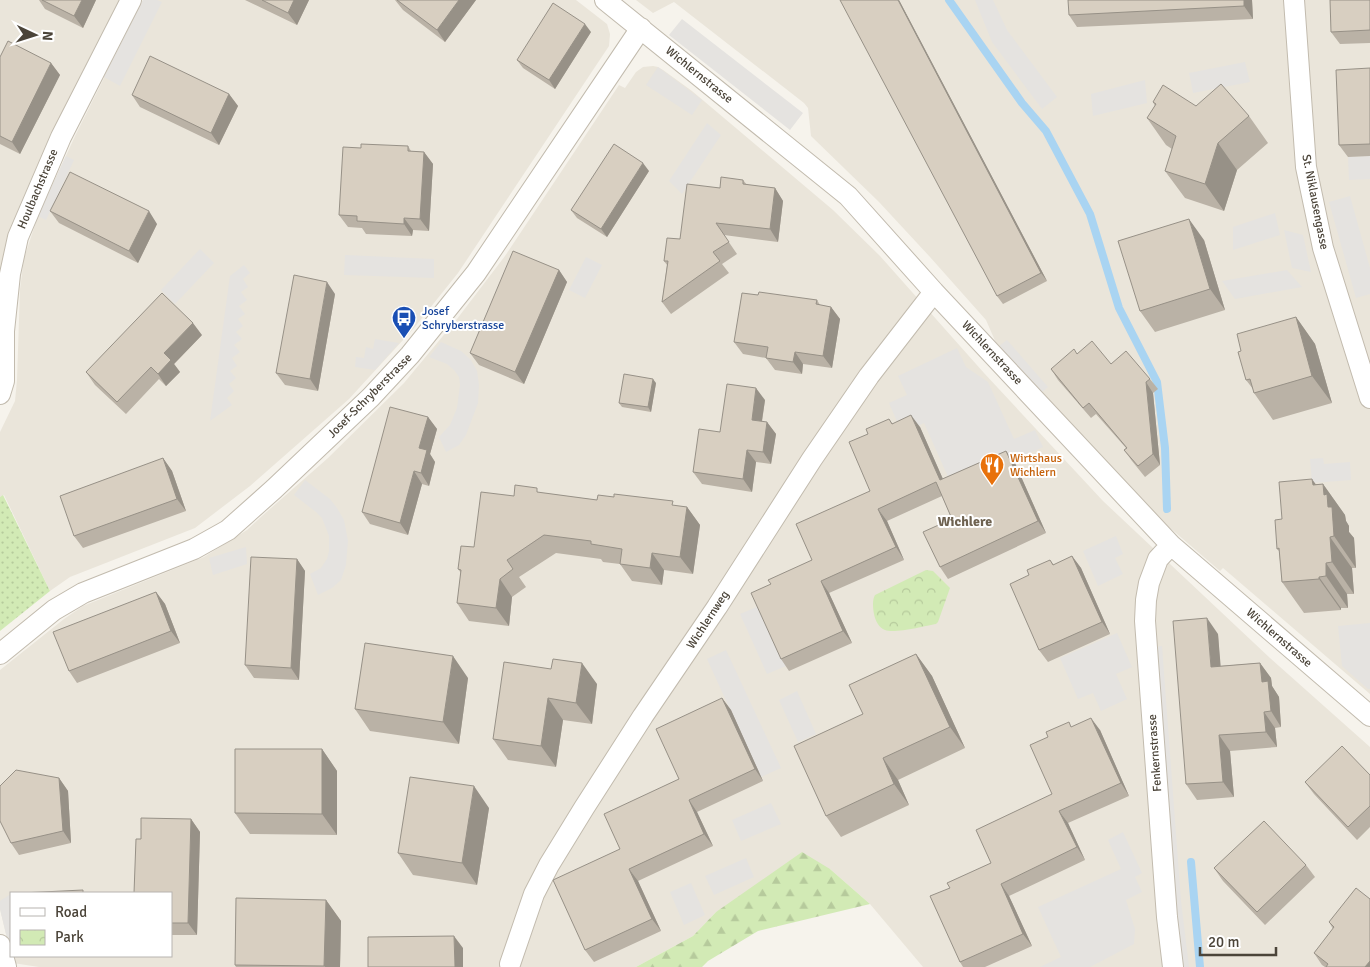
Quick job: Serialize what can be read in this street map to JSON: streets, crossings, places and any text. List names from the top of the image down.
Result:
{
  "streets": {
    "street": [
      "Wichlernstrasse",
      "Houlbachstrasse",
      "St. Niklausengasse",
      "Josef-Schryberstrasse",
      "Wichlernweg",
      "Fenkernstrasse"
    ]
  },
  "crossings": [
    ["Wichlernstrasse", "Josef-Schryberstrasse"],
    ["Wichlernstrasse", "Wichlernweg"],
    ["Wichlernstrasse", "Fenkernstrasse"]
  ],
  "districts": ["Wichlere"],
  "places": {
    "bus stop": ["Josef Schryberstrasse"],
    "restaurant": ["Wirtshaus Wichlern"]
  },
  "legend": ["Road", "Park"],
  "scale_bar": "20 m",
  "north": "right"
}
